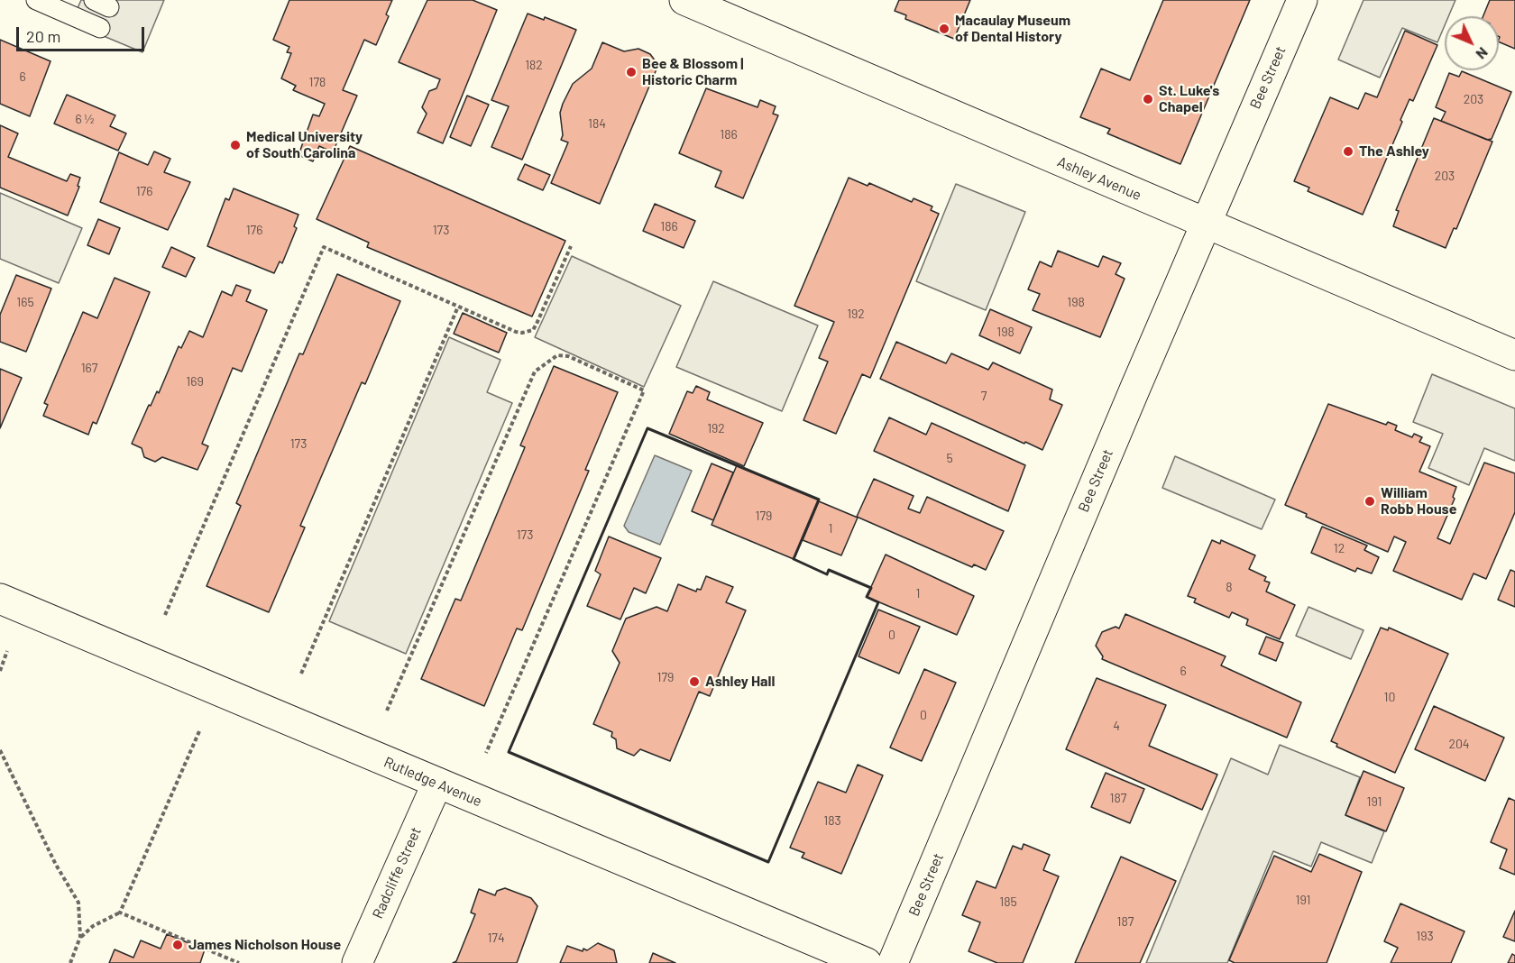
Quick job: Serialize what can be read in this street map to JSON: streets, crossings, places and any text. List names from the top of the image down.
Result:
{
  "streets": {
    "street": [
      "Bee Street",
      "Ashley Avenue",
      "Rutledge Avenue",
      "Radcliffe Street"
    ]
  },
  "crossings": [
    ["Bee Street", "Ashley Avenue"],
    ["Rutledge Avenue", "Radcliffe Street"]
  ],
  "places": [
    "Macaulay Museum of Dental History",
    "Bee & Blossom | Historic Charm",
    "St. Luke's Chapel",
    "Medical University of South Carolina",
    "The Ashley",
    "William Robb House",
    "Ashley Hall",
    "James Nicholson House"
  ],
  "house_numbers": [
    "182",
    "6",
    "178",
    "203",
    "6 ½",
    "184",
    "186",
    "203",
    "176",
    "186",
    "176",
    "173",
    "165",
    "198",
    "192",
    "198",
    "167",
    "169",
    "7",
    "192",
    "173",
    "5",
    "179",
    "1",
    "173",
    "12",
    "8",
    "1",
    "0",
    "6",
    "179",
    "10",
    "0",
    "4",
    "204",
    "187",
    "191",
    "183",
    "191",
    "185",
    "187",
    "193",
    "174"
  ],
  "scale_bar": "20 m",
  "north": "bottom right"
}
